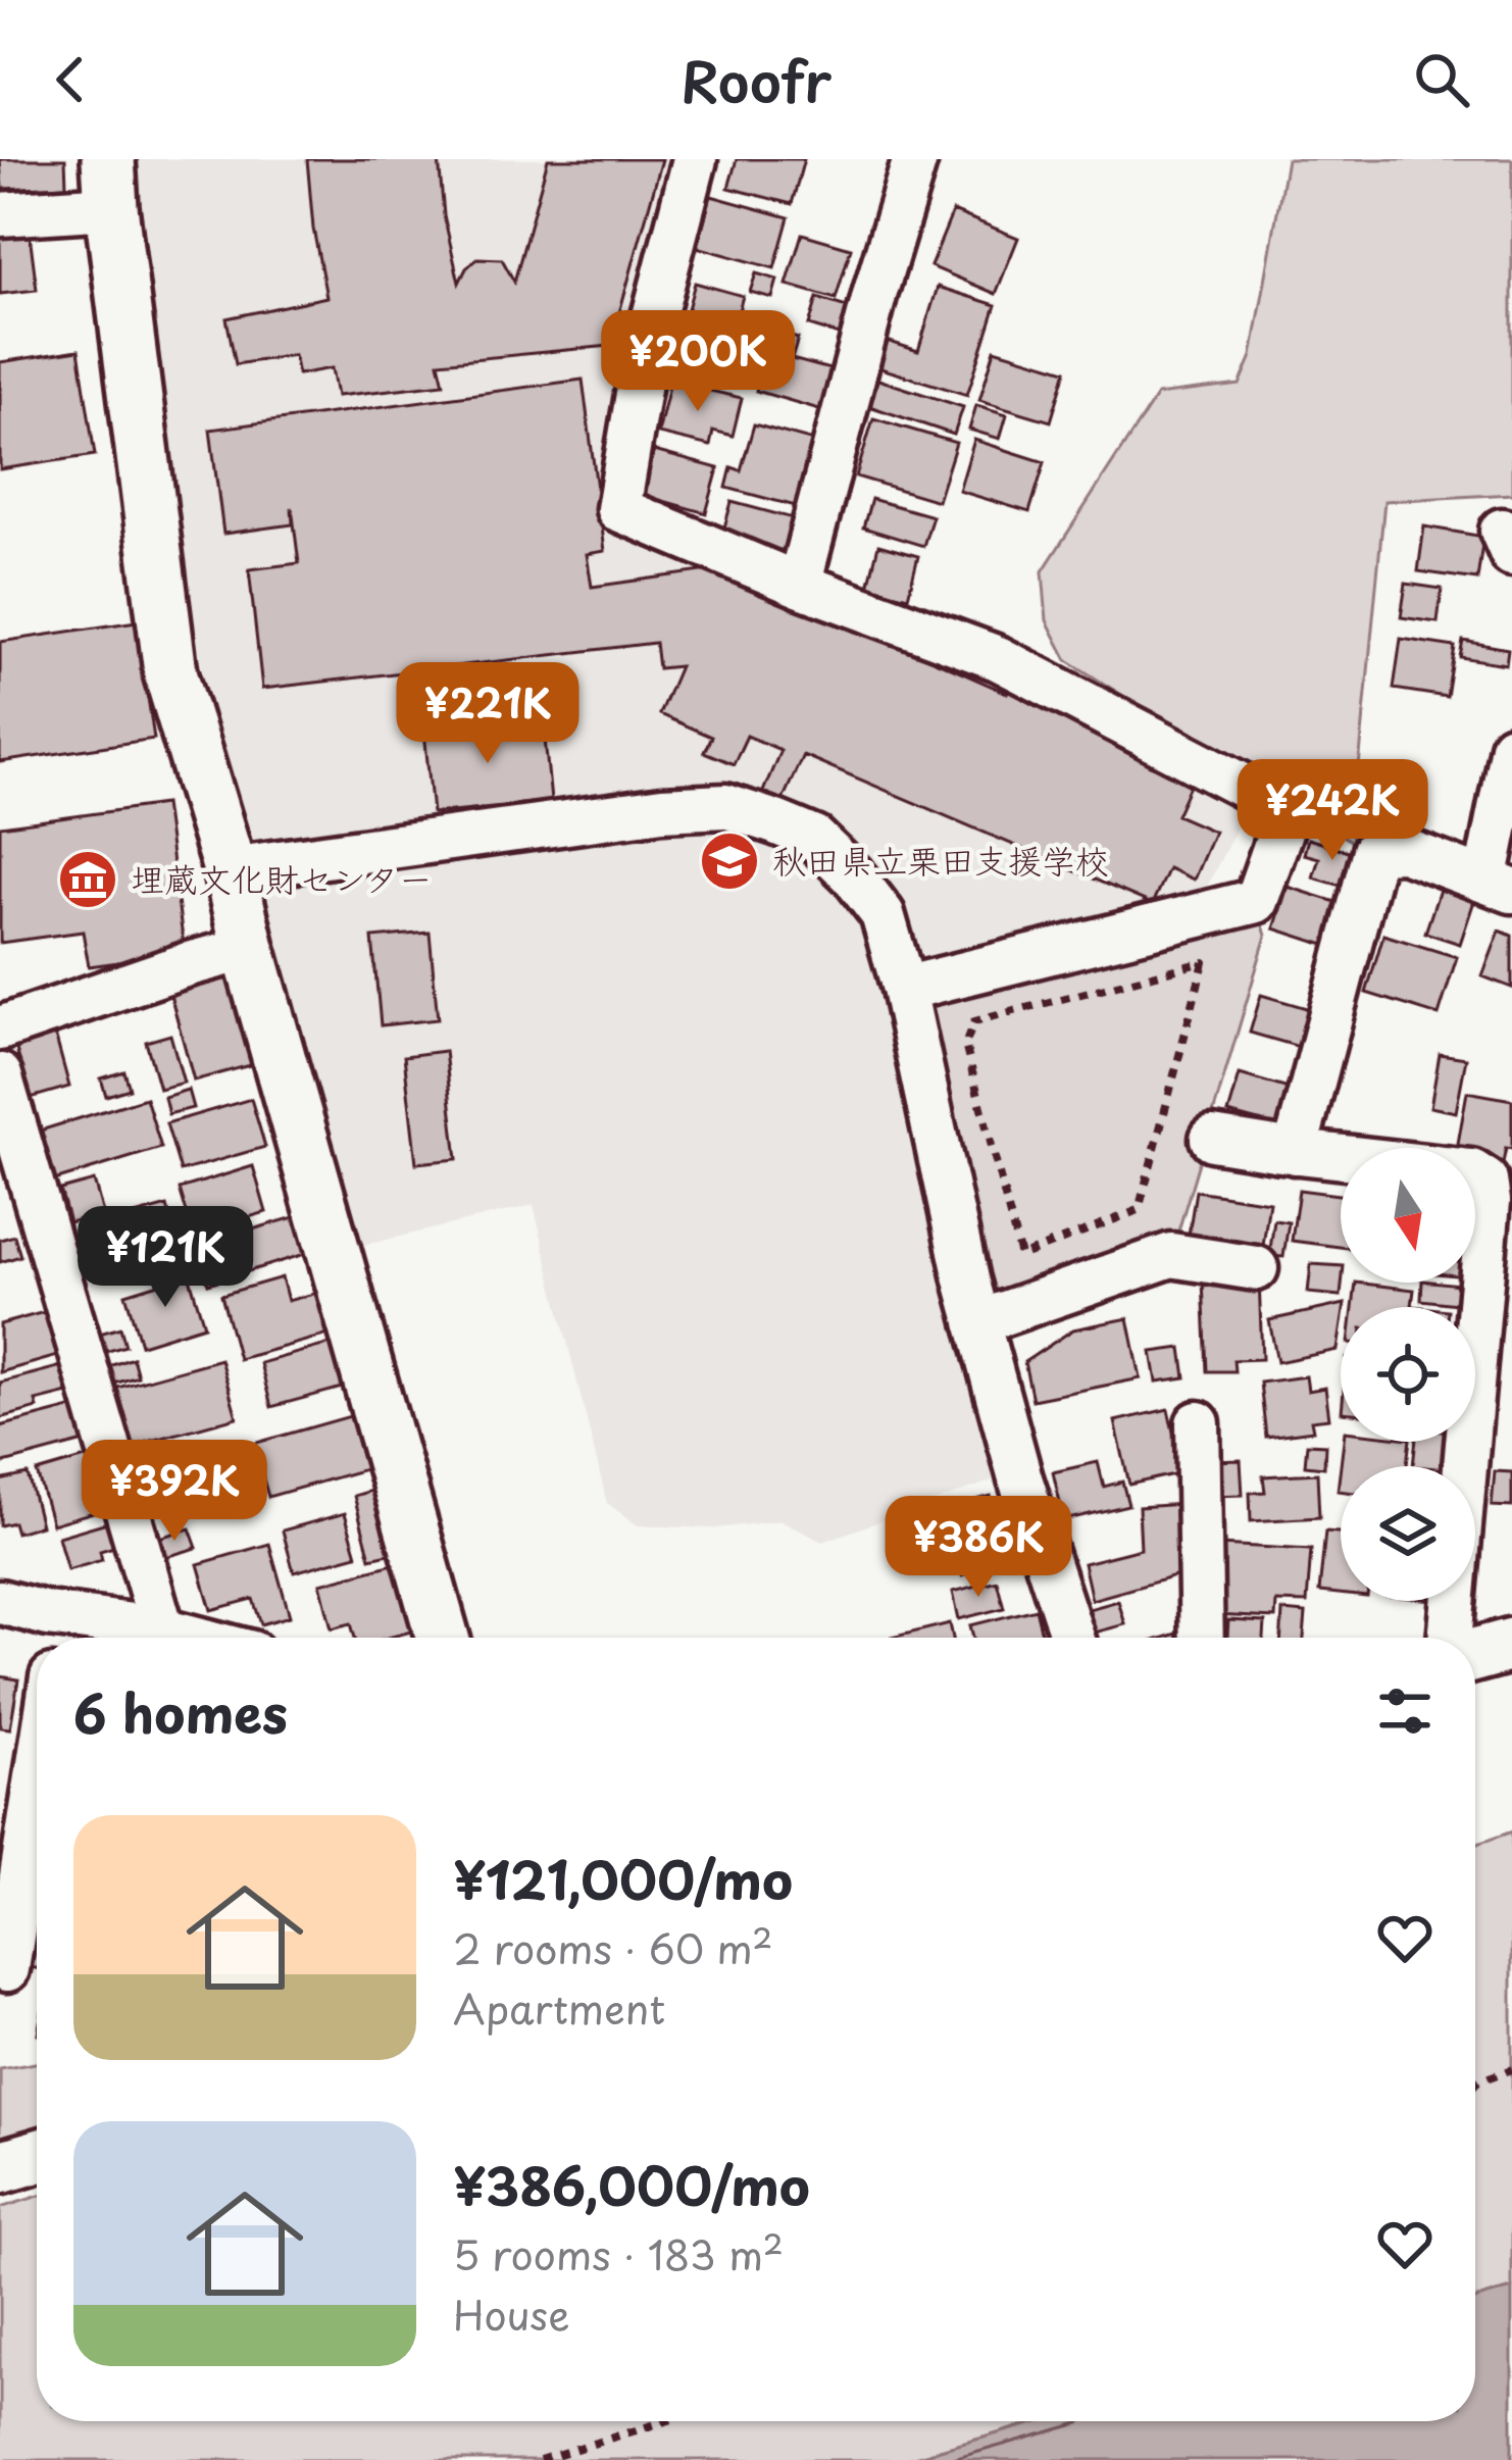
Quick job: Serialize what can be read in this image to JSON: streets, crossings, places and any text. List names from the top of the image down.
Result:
{
  "places": {
    "school or university": ["秋田県立栗田支援学校"],
    "museum": ["埋蔵文化財センター"]
  },
  "north": "bottom",
  "page": {
    "header": "Roofr",
    "price": [
      "¥200K",
      "¥221K",
      "¥242K",
      "¥121K",
      "¥392K",
      "¥386K"
    ],
    "heading": "6 homes",
    "list": [
      {
        "name": "¥121,000/mo",
        "note": "2 rooms · 60 m² · Apartment"
      },
      {
        "name": "¥386,000/mo",
        "note": "5 rooms · 183 m² · House"
      }
    ]
  }
}
